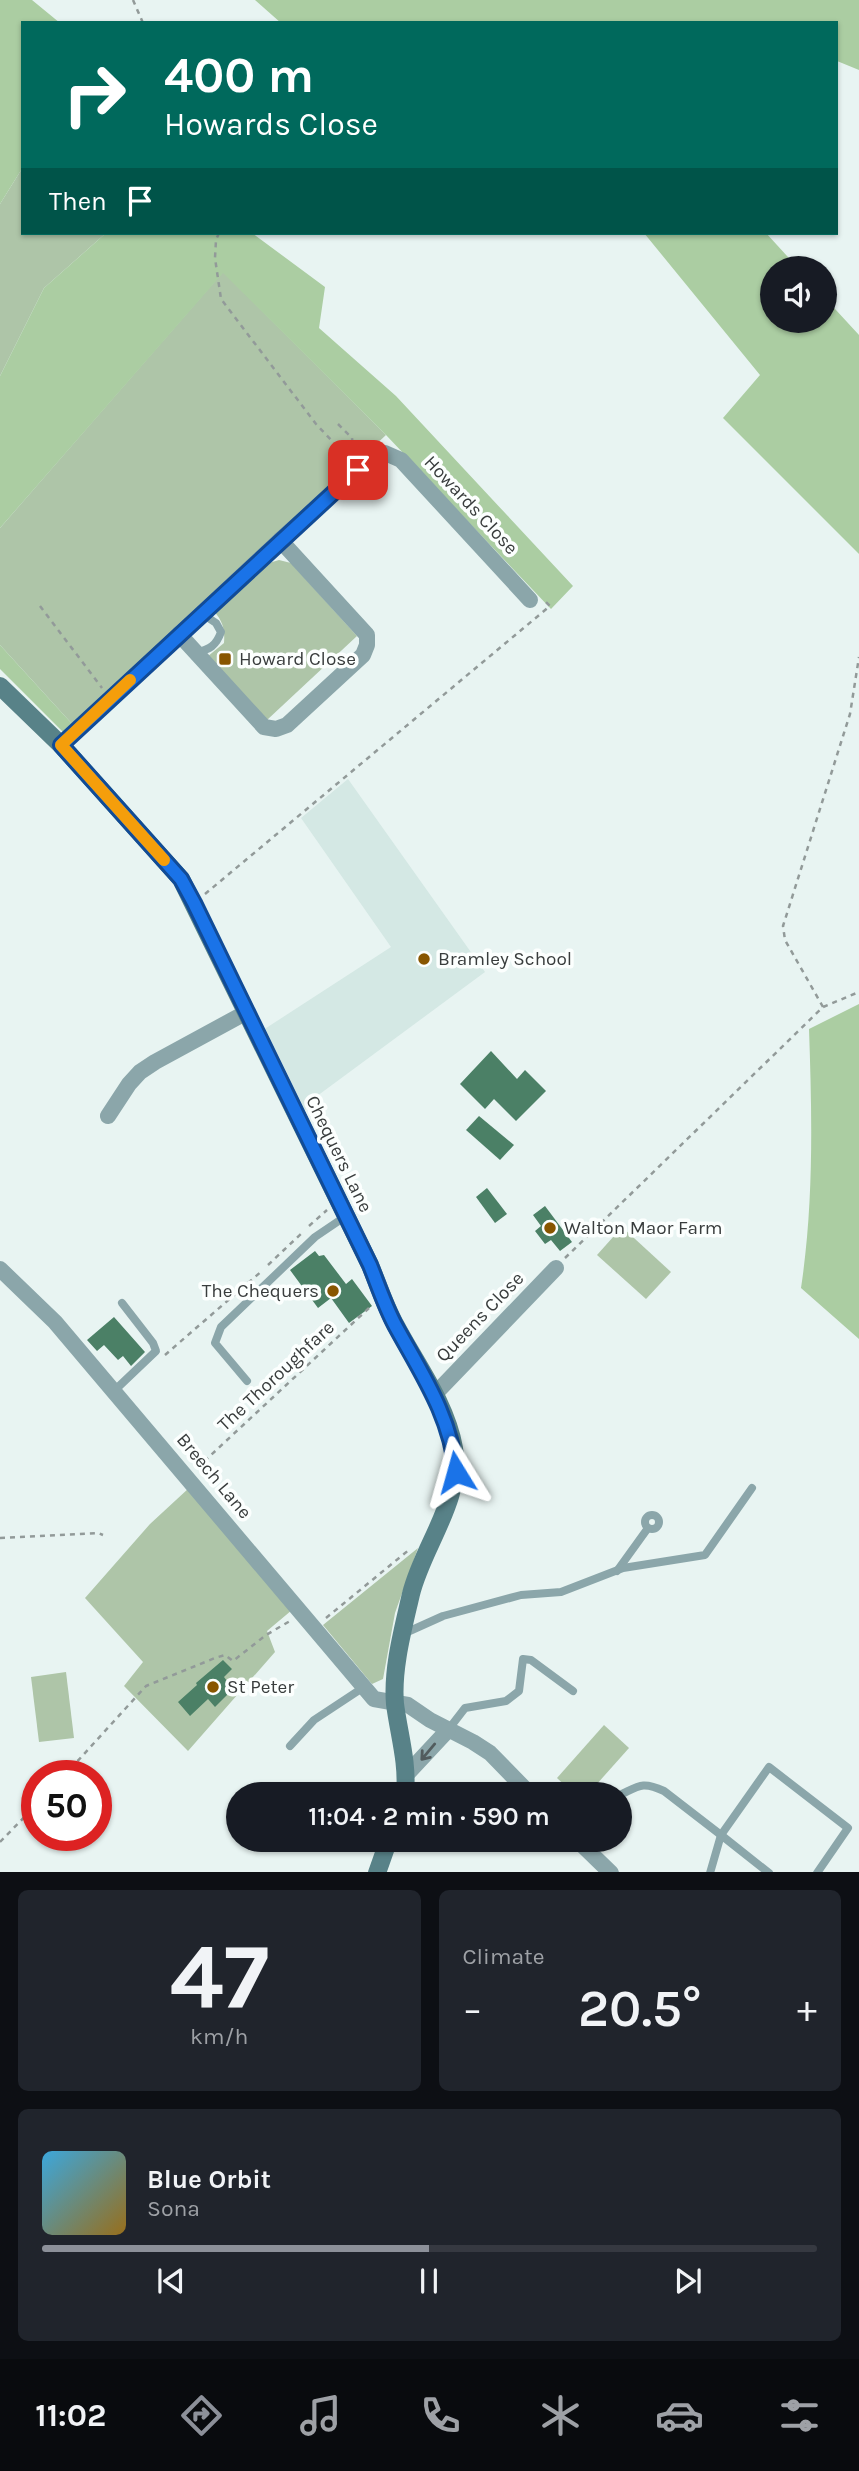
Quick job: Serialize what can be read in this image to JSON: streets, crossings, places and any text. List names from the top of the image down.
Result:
{
  "streets": {
    "main road": ["Chequers Lane"],
    "street": ["Howards Close", "Queens Close", "Breech Lane"],
    "path": ["The Thoroughfare"]
  },
  "crossings": [
    ["Howards Close", "Chequers Lane"],
    ["Chequers Lane", "Queens Close"],
    ["Chequers Lane", "The Thoroughfare"],
    ["Chequers Lane", "Breech Lane"],
    ["The Thoroughfare", "Breech Lane"]
  ],
  "places": {
    "transit": ["Howard Close"],
    "other": [
      "Bramley School",
      "Walton Maor Farm",
      "The Chequers",
      "St Peter"
    ]
  },
  "page": {
    "turn": ["400 m", "Howards Close"],
    "then": "Then",
    "limit": "50",
    "trip": "11:04 · 2 min · 590 m",
    "tile": [
      ["47", "km/h"],
      "Climate"
    ],
    "heat": ["−", "20.5°", "+"],
    "song": ["Blue Orbit", "Sona"],
    "tabs": "11:02"
  }
}
